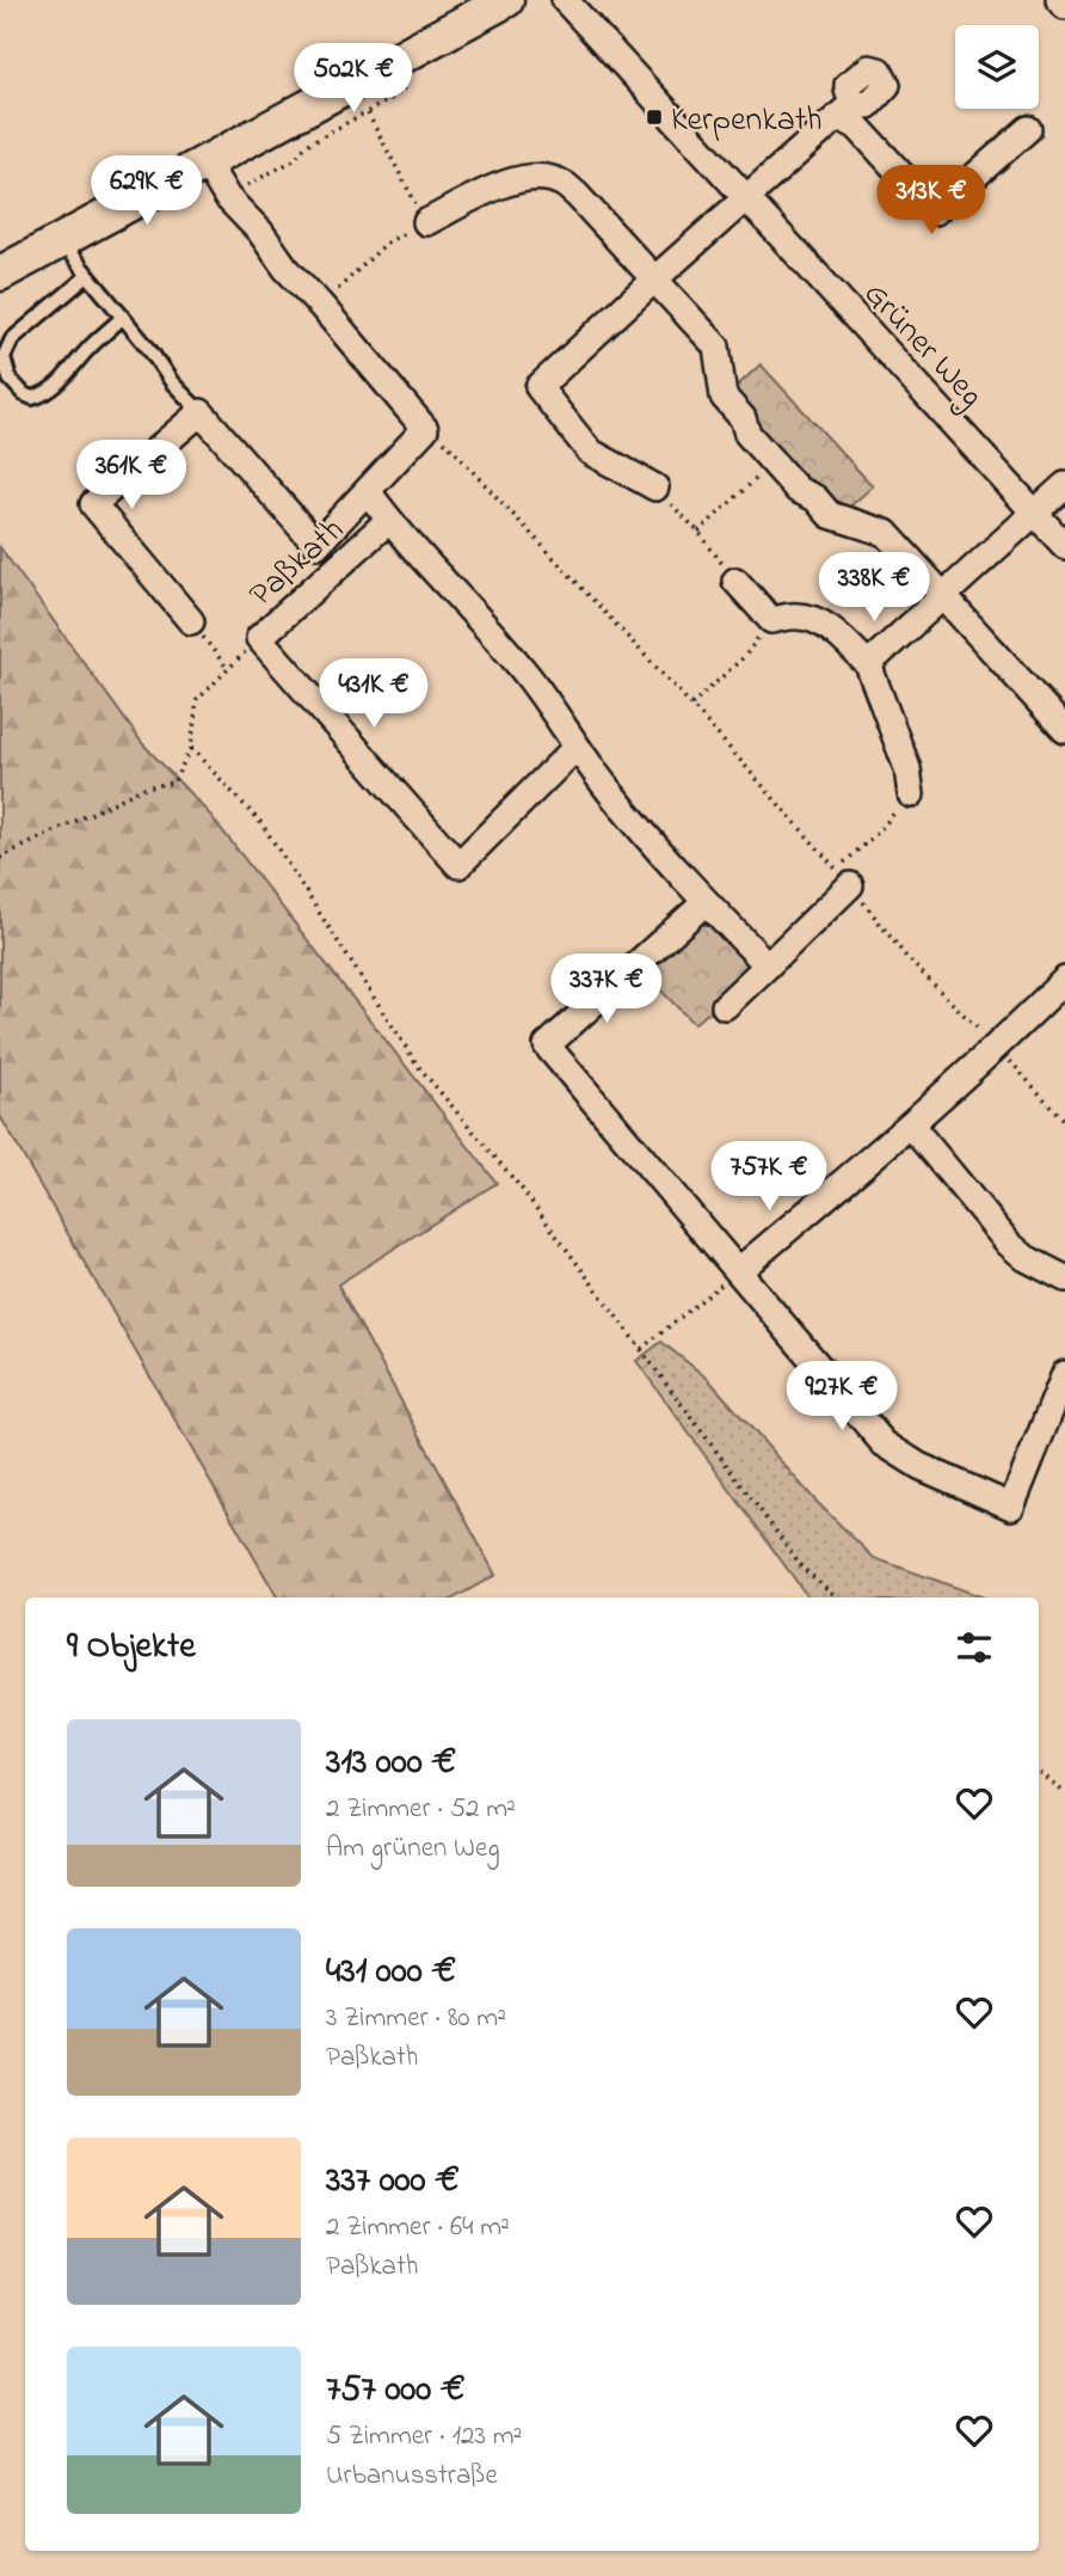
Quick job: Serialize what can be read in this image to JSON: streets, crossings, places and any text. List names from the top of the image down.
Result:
{
  "streets": {
    "street": ["Grüner Weg", "Paßkath"]
  },
  "places": {
    "transit": ["Kerpenkath"]
  },
  "page": {
    "price": [
      "502K €",
      "629K €",
      "313K €",
      "361K €",
      "338K €",
      "431K €",
      "337K €",
      "757K €",
      "927K €"
    ],
    "heading": "9 Objekte",
    "list": [
      {
        "name": "313 000 €",
        "note": "2 Zimmer · 52 m² · Am grünen Weg"
      },
      {
        "name": "431 000 €",
        "note": "3 Zimmer · 80 m² · Paßkath"
      },
      {
        "name": "337 000 €",
        "note": "2 Zimmer · 64 m² · Paßkath"
      },
      {
        "name": "757 000 €",
        "note": "5 Zimmer · 123 m² · Urbanusstraße"
      }
    ]
  }
}
